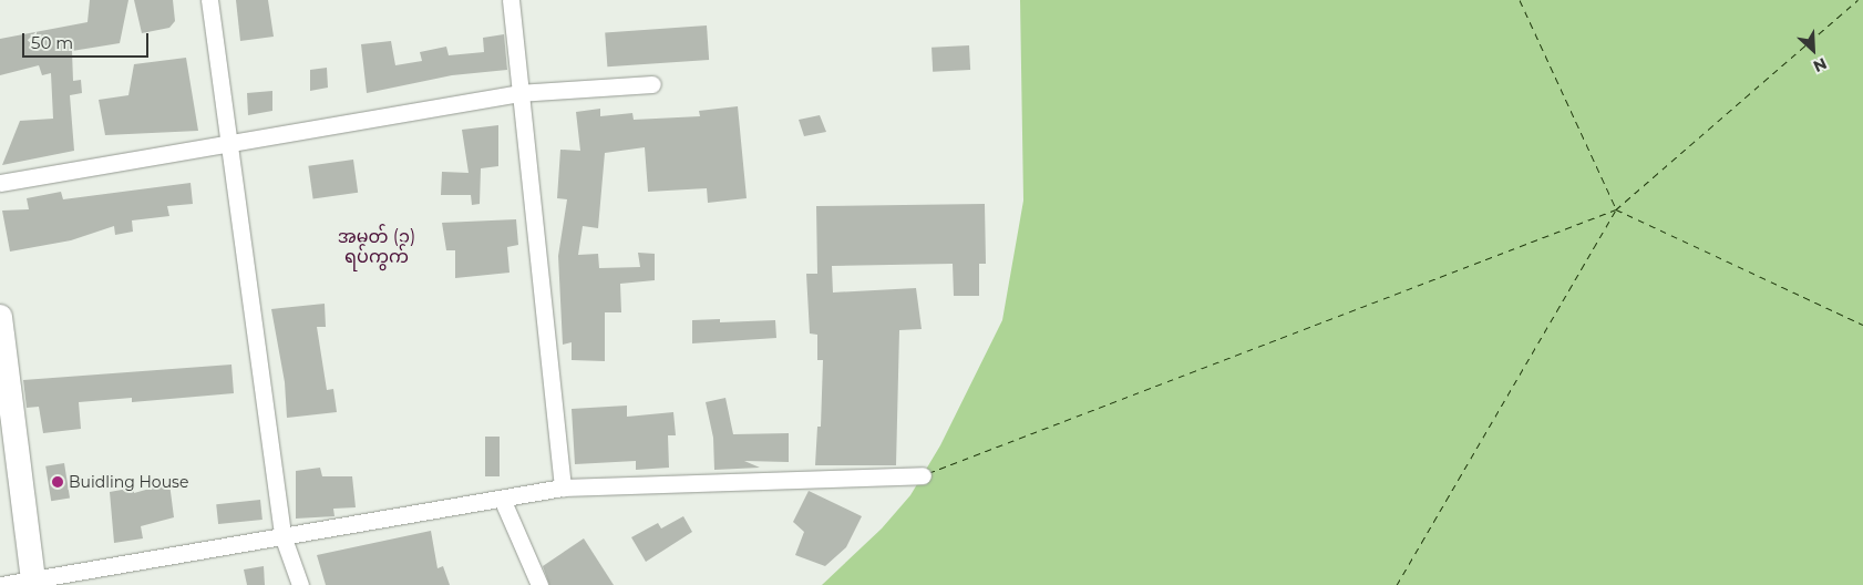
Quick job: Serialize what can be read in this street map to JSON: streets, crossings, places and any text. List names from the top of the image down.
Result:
{
  "districts": ["အမှတ် (၁) ရပ်ကွက်"],
  "places": ["Buidling House"],
  "scale_bar": "50 m",
  "north": "bottom right"
}
